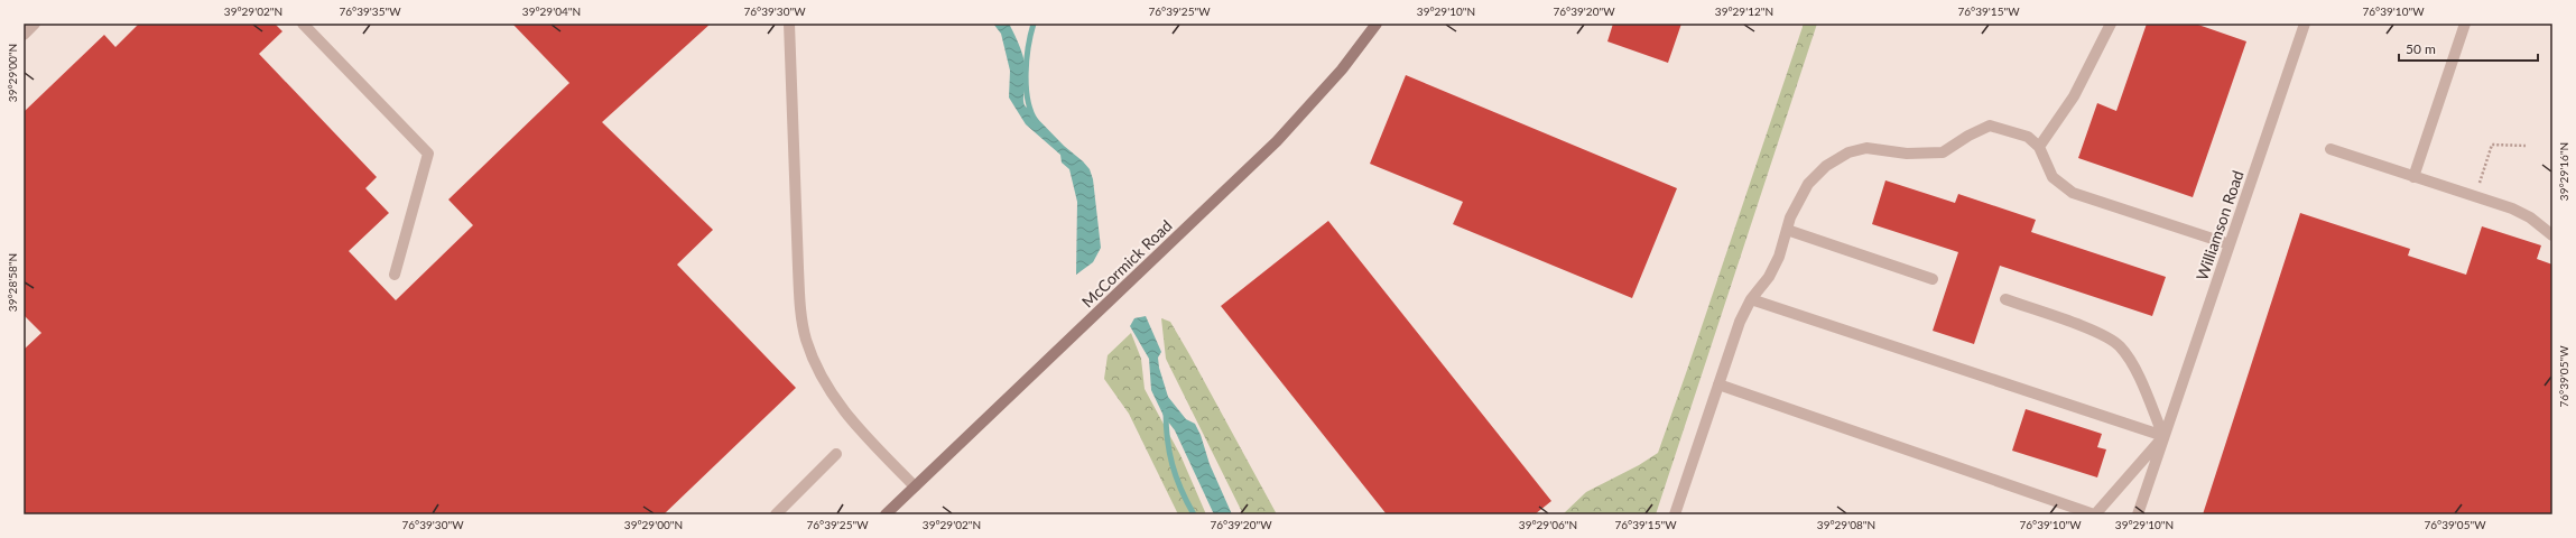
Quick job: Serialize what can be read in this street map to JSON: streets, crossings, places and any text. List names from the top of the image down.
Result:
{
  "streets": {
    "main road": ["McCormick Road"],
    "lane": ["Williamson Road"]
  },
  "scale_bar": "50 m",
  "coordinates": [
    "39°29'02\"N",
    "76°39'35\"W",
    "39°29'04\"N",
    "76°39'30\"W",
    "76°39'25\"W",
    "39°29'10\"N",
    "76°39'20\"W",
    "39°29'12\"N",
    "76°39'15\"W",
    "76°39'10\"W",
    "39°29'00\"N",
    "39°29'16\"N",
    "39°28'58\"N",
    "76°39'05\"W",
    "39°29'06\"N",
    "39°29'08\"N"
  ]
}
